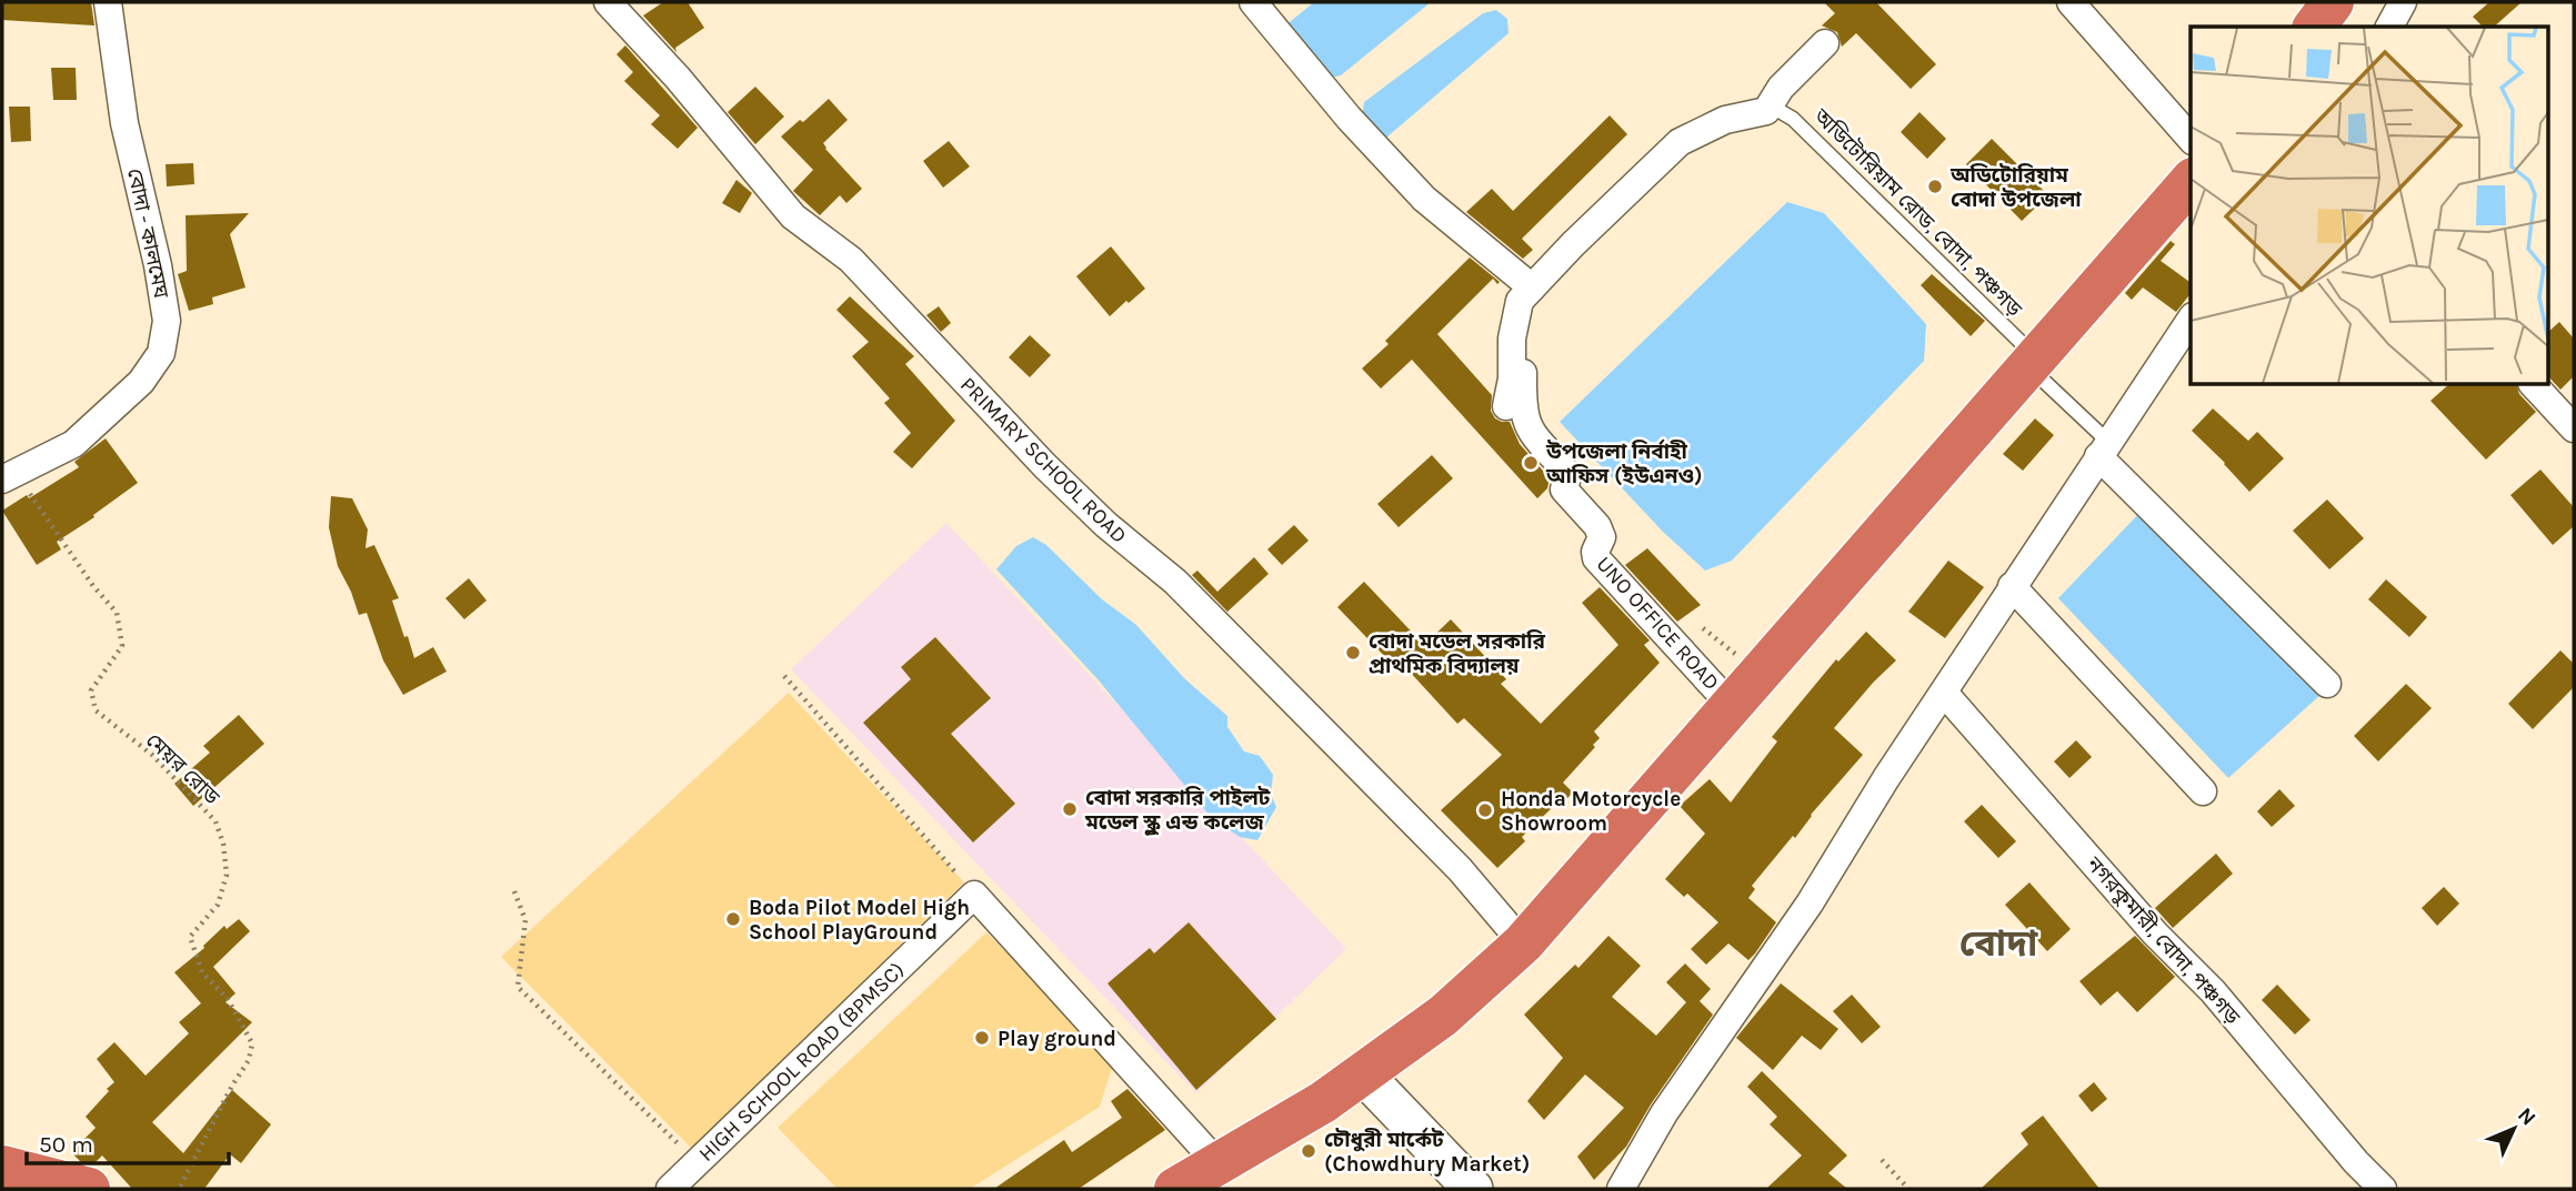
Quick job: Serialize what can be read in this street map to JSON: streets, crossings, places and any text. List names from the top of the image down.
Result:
{
  "streets": {
    "street": [
      "বোদা - কালমেঘ",
      "PRIMARY SCHOOL ROAD",
      "UNO OFFICE ROAD",
      "নগরকুমারী, বোদা, পঞ্চগড়",
      "HIGH SCHOOL ROAD (BPMSC)"
    ],
    "lane": ["অডিটোরিয়াম রোড, বোদা, পঞ্চগড়"],
    "path": ["মেয়র রোড"]
  },
  "crossings": [
    ["বোদা - কালমেঘ", "মেয়র রোড"]
  ],
  "districts": ["বোদা"],
  "places": [
    "অডিটোরিয়াম বোদা উপজেলা",
    "উপজেলা নির্বাহী আফিস (ইউএনও)",
    "বোদা মডেল সরকারি প্রাথমিক বিদ্যালয়",
    "বোদা সরকারি পাইলট মডেল স্কুল এন্ড কলেজ",
    "Honda Motorcycle Showroom",
    "Boda Pilot Model High School PlayGround",
    "Play ground",
    "চৌধুরী মার্কেট (Chowdhury Market)"
  ],
  "scale_bar": "50 m",
  "north": "top right"
}
